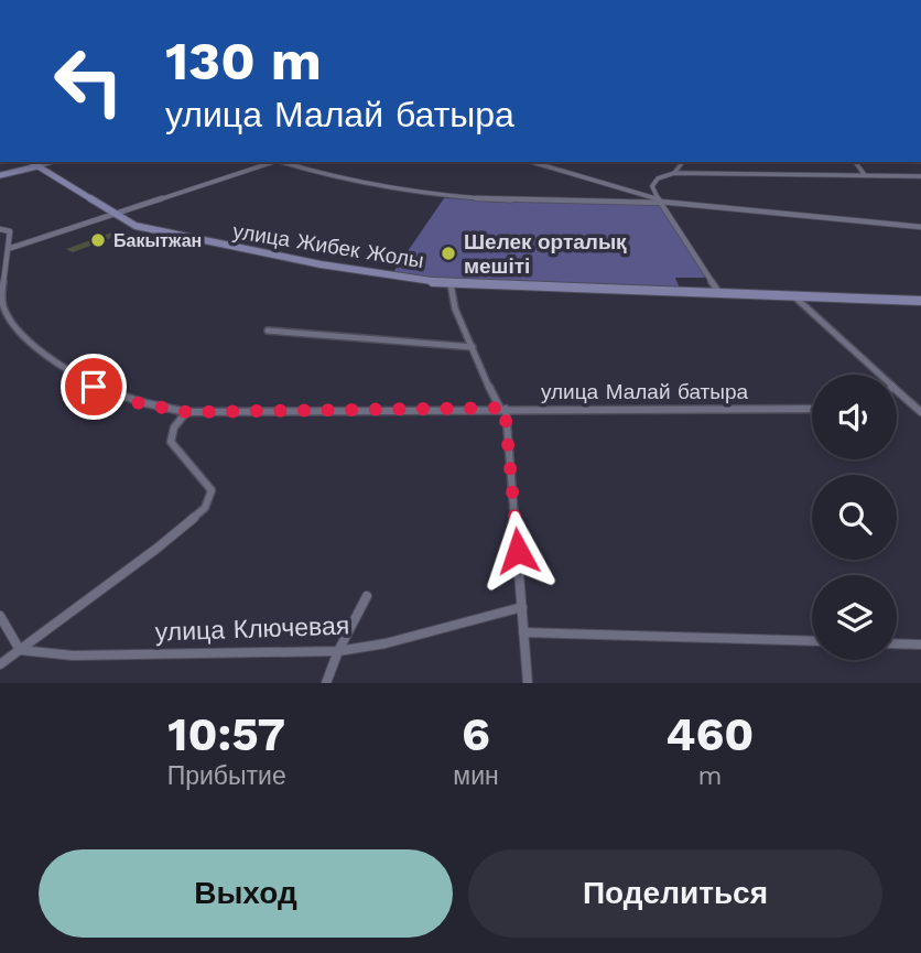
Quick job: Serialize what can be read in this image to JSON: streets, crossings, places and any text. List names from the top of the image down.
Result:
{
  "streets": {
    "main road": ["улица Жибек Жолы"],
    "street": ["улица Малай батыра", "улица Ключевая"]
  },
  "places": ["Бакытжан", "Шелек орталық мешіті"],
  "page": {
    "turn": ["130 m", "улица Малай батыра"],
    "eta": [
      "10:57",
      "Прибытие",
      "6",
      "мин",
      "460",
      "m"
    ],
    "buttons": ["Выход", "Поделиться"]
  }
}
